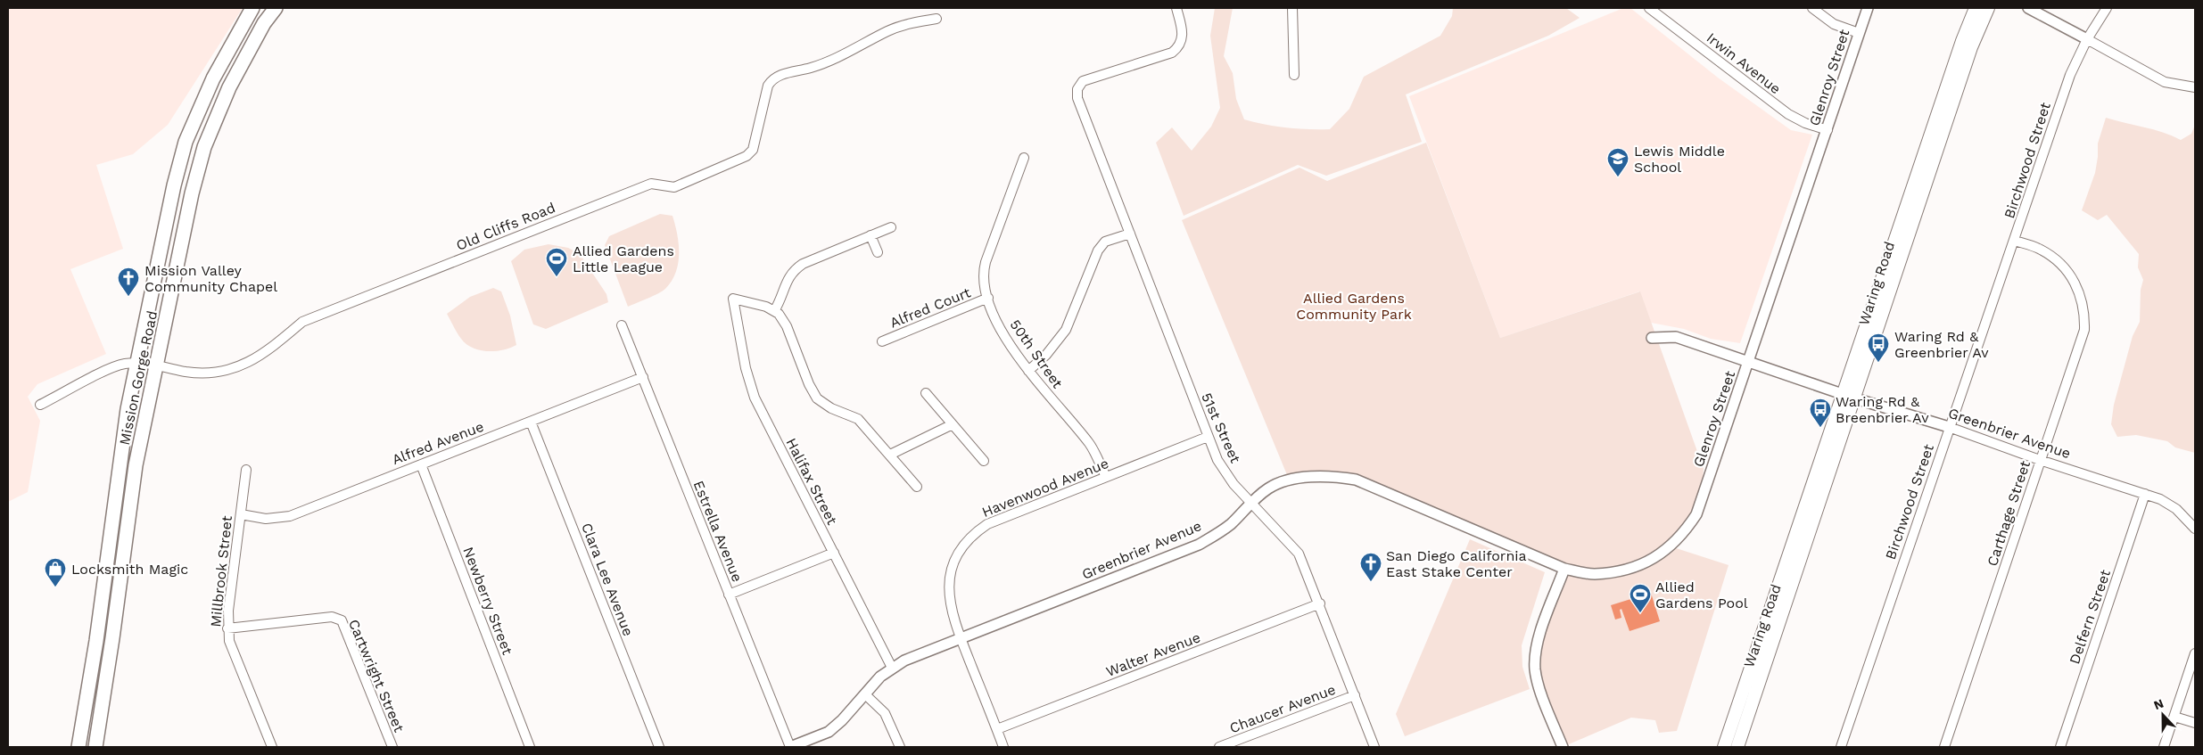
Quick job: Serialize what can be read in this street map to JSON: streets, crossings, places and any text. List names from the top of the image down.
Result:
{
  "streets": {
    "main road": ["Waring Road", "Mission Gorge Road"],
    "street": [
      "Irwin Avenue",
      "Glenroy Street",
      "Birchwood Street",
      "Old Cliffs Road",
      "Alfred Court",
      "50th Street",
      "51st Street",
      "Greenbrier Avenue",
      "Alfred Avenue",
      "Halifax Street",
      "Havenwood Avenue",
      "Carthage Street",
      "Estrella Avenue",
      "Millbrook Street",
      "Clara Lee Avenue",
      "Newberry Street",
      "Delfern Street",
      "Walter Avenue",
      "Cartwright Street",
      "Chaucer Avenue"
    ]
  },
  "crossings": [
    ["Irwin Avenue", "Glenroy Street"],
    ["Glenroy Street", "Greenbrier Avenue"],
    ["Birchwood Street", "Greenbrier Avenue"],
    ["Birchwood Street", "Carthage Street"],
    ["Old Cliffs Road", "Mission Gorge Road"],
    ["Waring Road", "Greenbrier Avenue"],
    ["Alfred Court", "50th Street"],
    ["50th Street", "Havenwood Avenue"],
    ["51st Street", "Greenbrier Avenue"],
    ["51st Street", "Havenwood Avenue"],
    ["51st Street", "Walter Avenue"],
    ["51st Street", "Chaucer Avenue"],
    ["Greenbrier Avenue", "Halifax Street"],
    ["Greenbrier Avenue", "Havenwood Avenue"],
    ["Greenbrier Avenue", "Carthage Street"],
    ["Greenbrier Avenue", "Estrella Avenue"],
    ["Greenbrier Avenue", "Delfern Street"],
    ["Alfred Avenue", "Estrella Avenue"],
    ["Alfred Avenue", "Millbrook Street"],
    ["Alfred Avenue", "Clara Lee Avenue"],
    ["Alfred Avenue", "Newberry Street"],
    ["Havenwood Avenue", "Walter Avenue"],
    ["Millbrook Street", "Cartwright Street"]
  ],
  "parks": ["Allied Gardens Community Park"],
  "places": {
    "school or university": ["Lewis Middle School"],
    "sports": ["Allied Gardens Little League", "Allied Gardens Pool"],
    "church": ["Mission Valley Community Chapel", "San Diego California East Stake Center"],
    "bus stop": ["Waring Rd & Greenbrier Av", "Waring Rd & Breenbrier Av"],
    "shop": ["Locksmith Magic"]
  },
  "north": "top"
}
